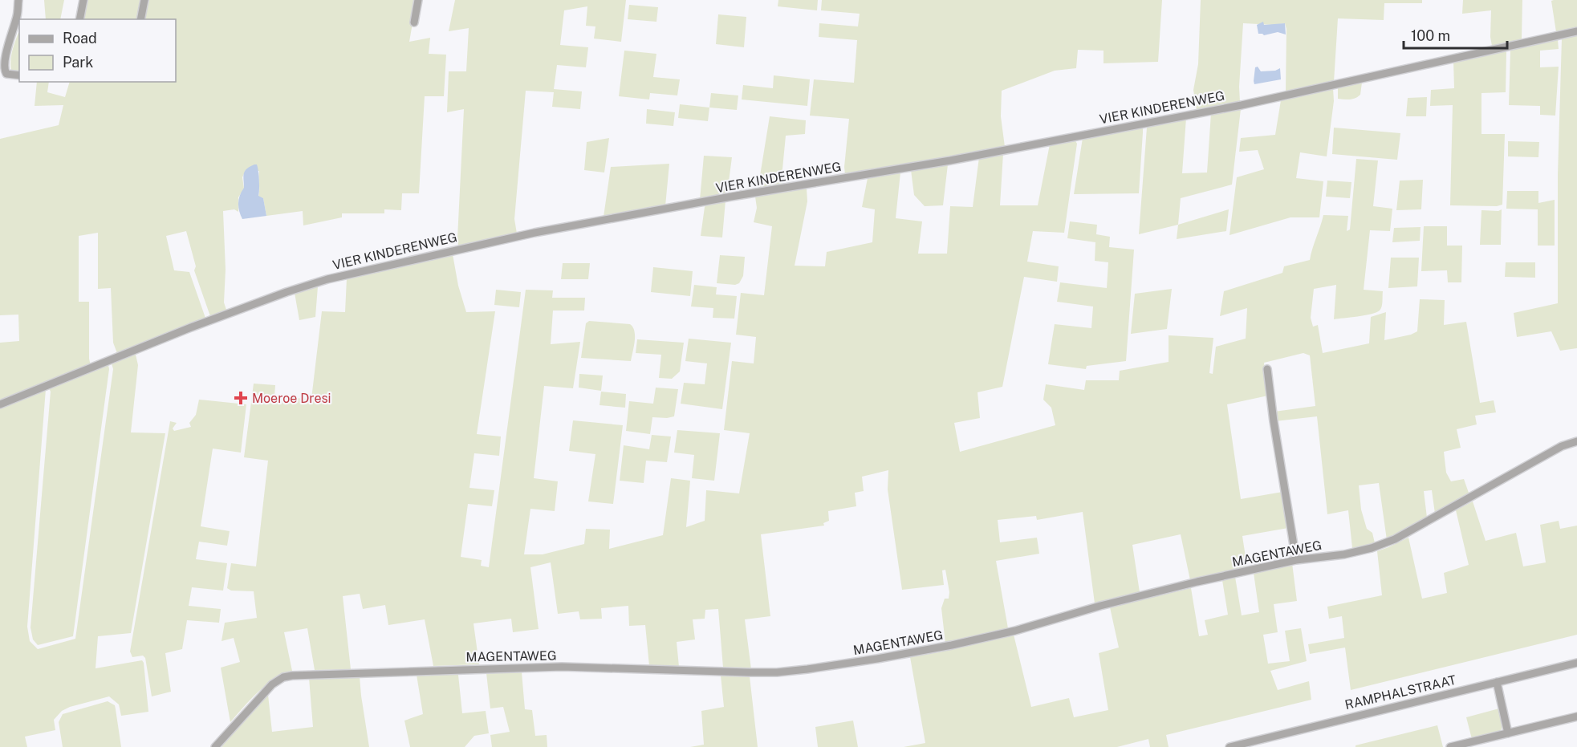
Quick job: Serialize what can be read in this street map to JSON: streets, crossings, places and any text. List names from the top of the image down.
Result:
{
  "streets": {
    "street": ["VIER KINDERENWEG", "MAGENTAWEG", "RAMPHALSTRAAT"]
  },
  "places": {
    "health": ["Moeroe Dresi"]
  },
  "legend": ["Road", "Park"],
  "scale_bar": "100 m"
}
